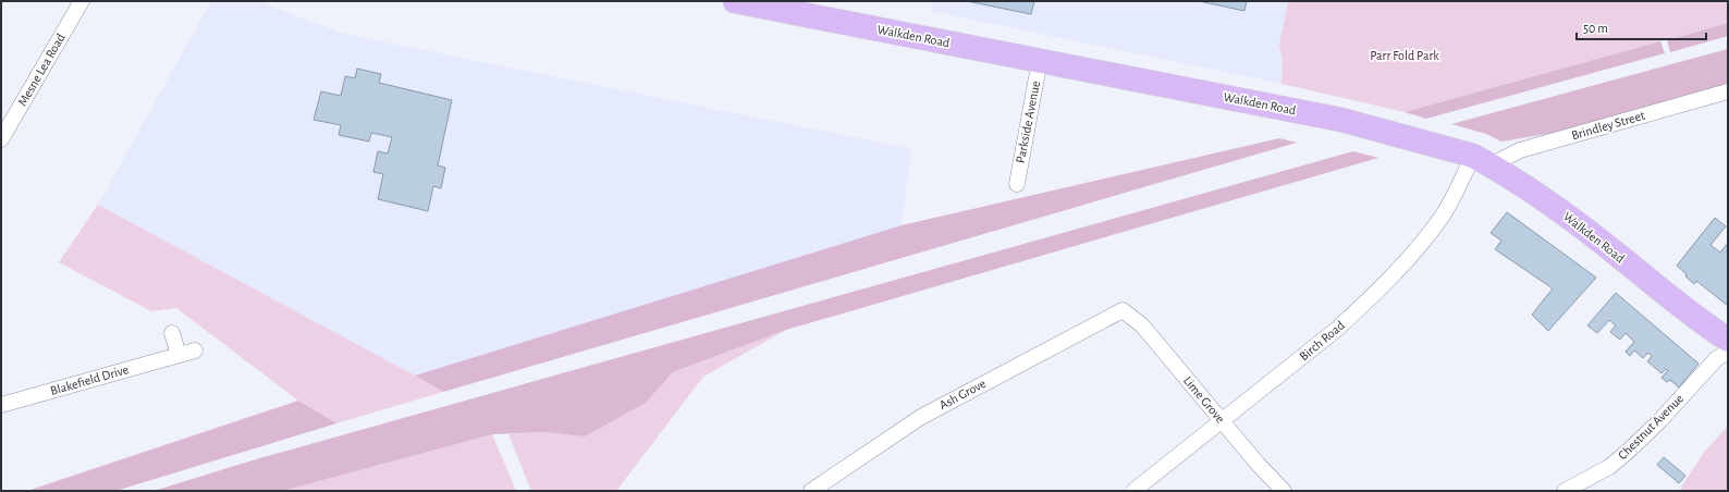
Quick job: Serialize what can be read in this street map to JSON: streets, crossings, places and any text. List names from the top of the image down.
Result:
{
  "streets": {
    "main road": ["Walkden Road"],
    "street": [
      "Mesne Lea Road",
      "Parkside Avenue",
      "Brindley Street",
      "Birch Road",
      "Blakefield Drive",
      "Ash Grove",
      "Lime Grove",
      "Chestnut Avenue"
    ]
  },
  "crossings": [
    ["Walkden Road", "Parkside Avenue"],
    ["Walkden Road", "Brindley Street"],
    ["Walkden Road", "Birch Road"],
    ["Brindley Street", "Birch Road"],
    ["Birch Road", "Lime Grove"],
    ["Ash Grove", "Lime Grove"]
  ],
  "parks": ["Parr Fold Park"],
  "scale_bar": "50 m"
}
